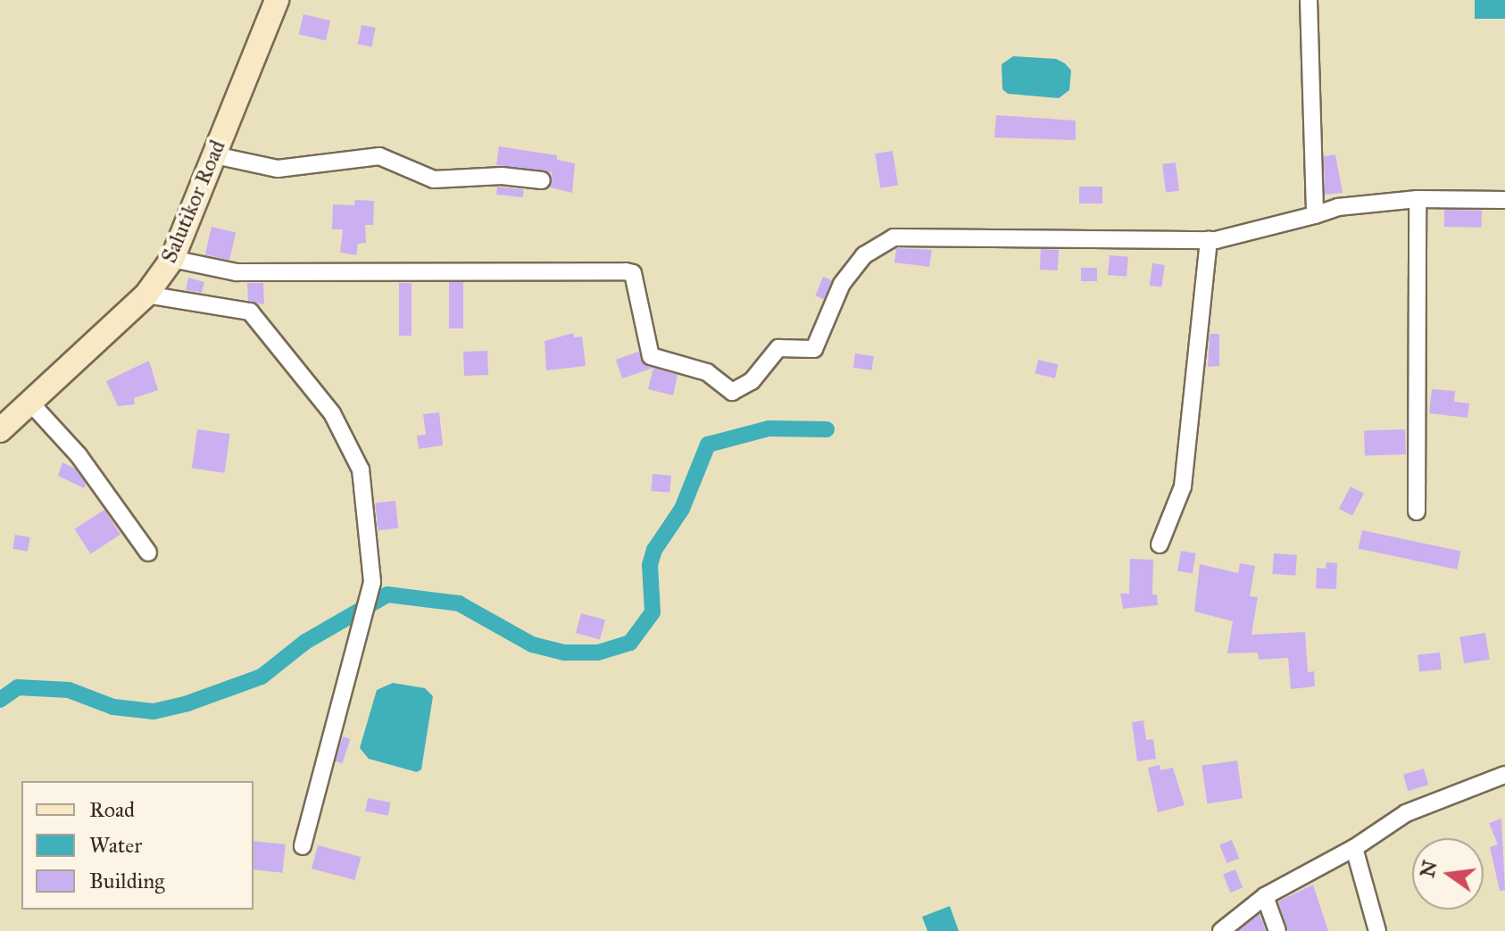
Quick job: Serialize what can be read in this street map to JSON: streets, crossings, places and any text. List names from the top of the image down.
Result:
{
  "streets": {
    "main road": ["Salutikor Road"]
  },
  "legend": ["Road", "Water", "Building"],
  "north": "left"
}
